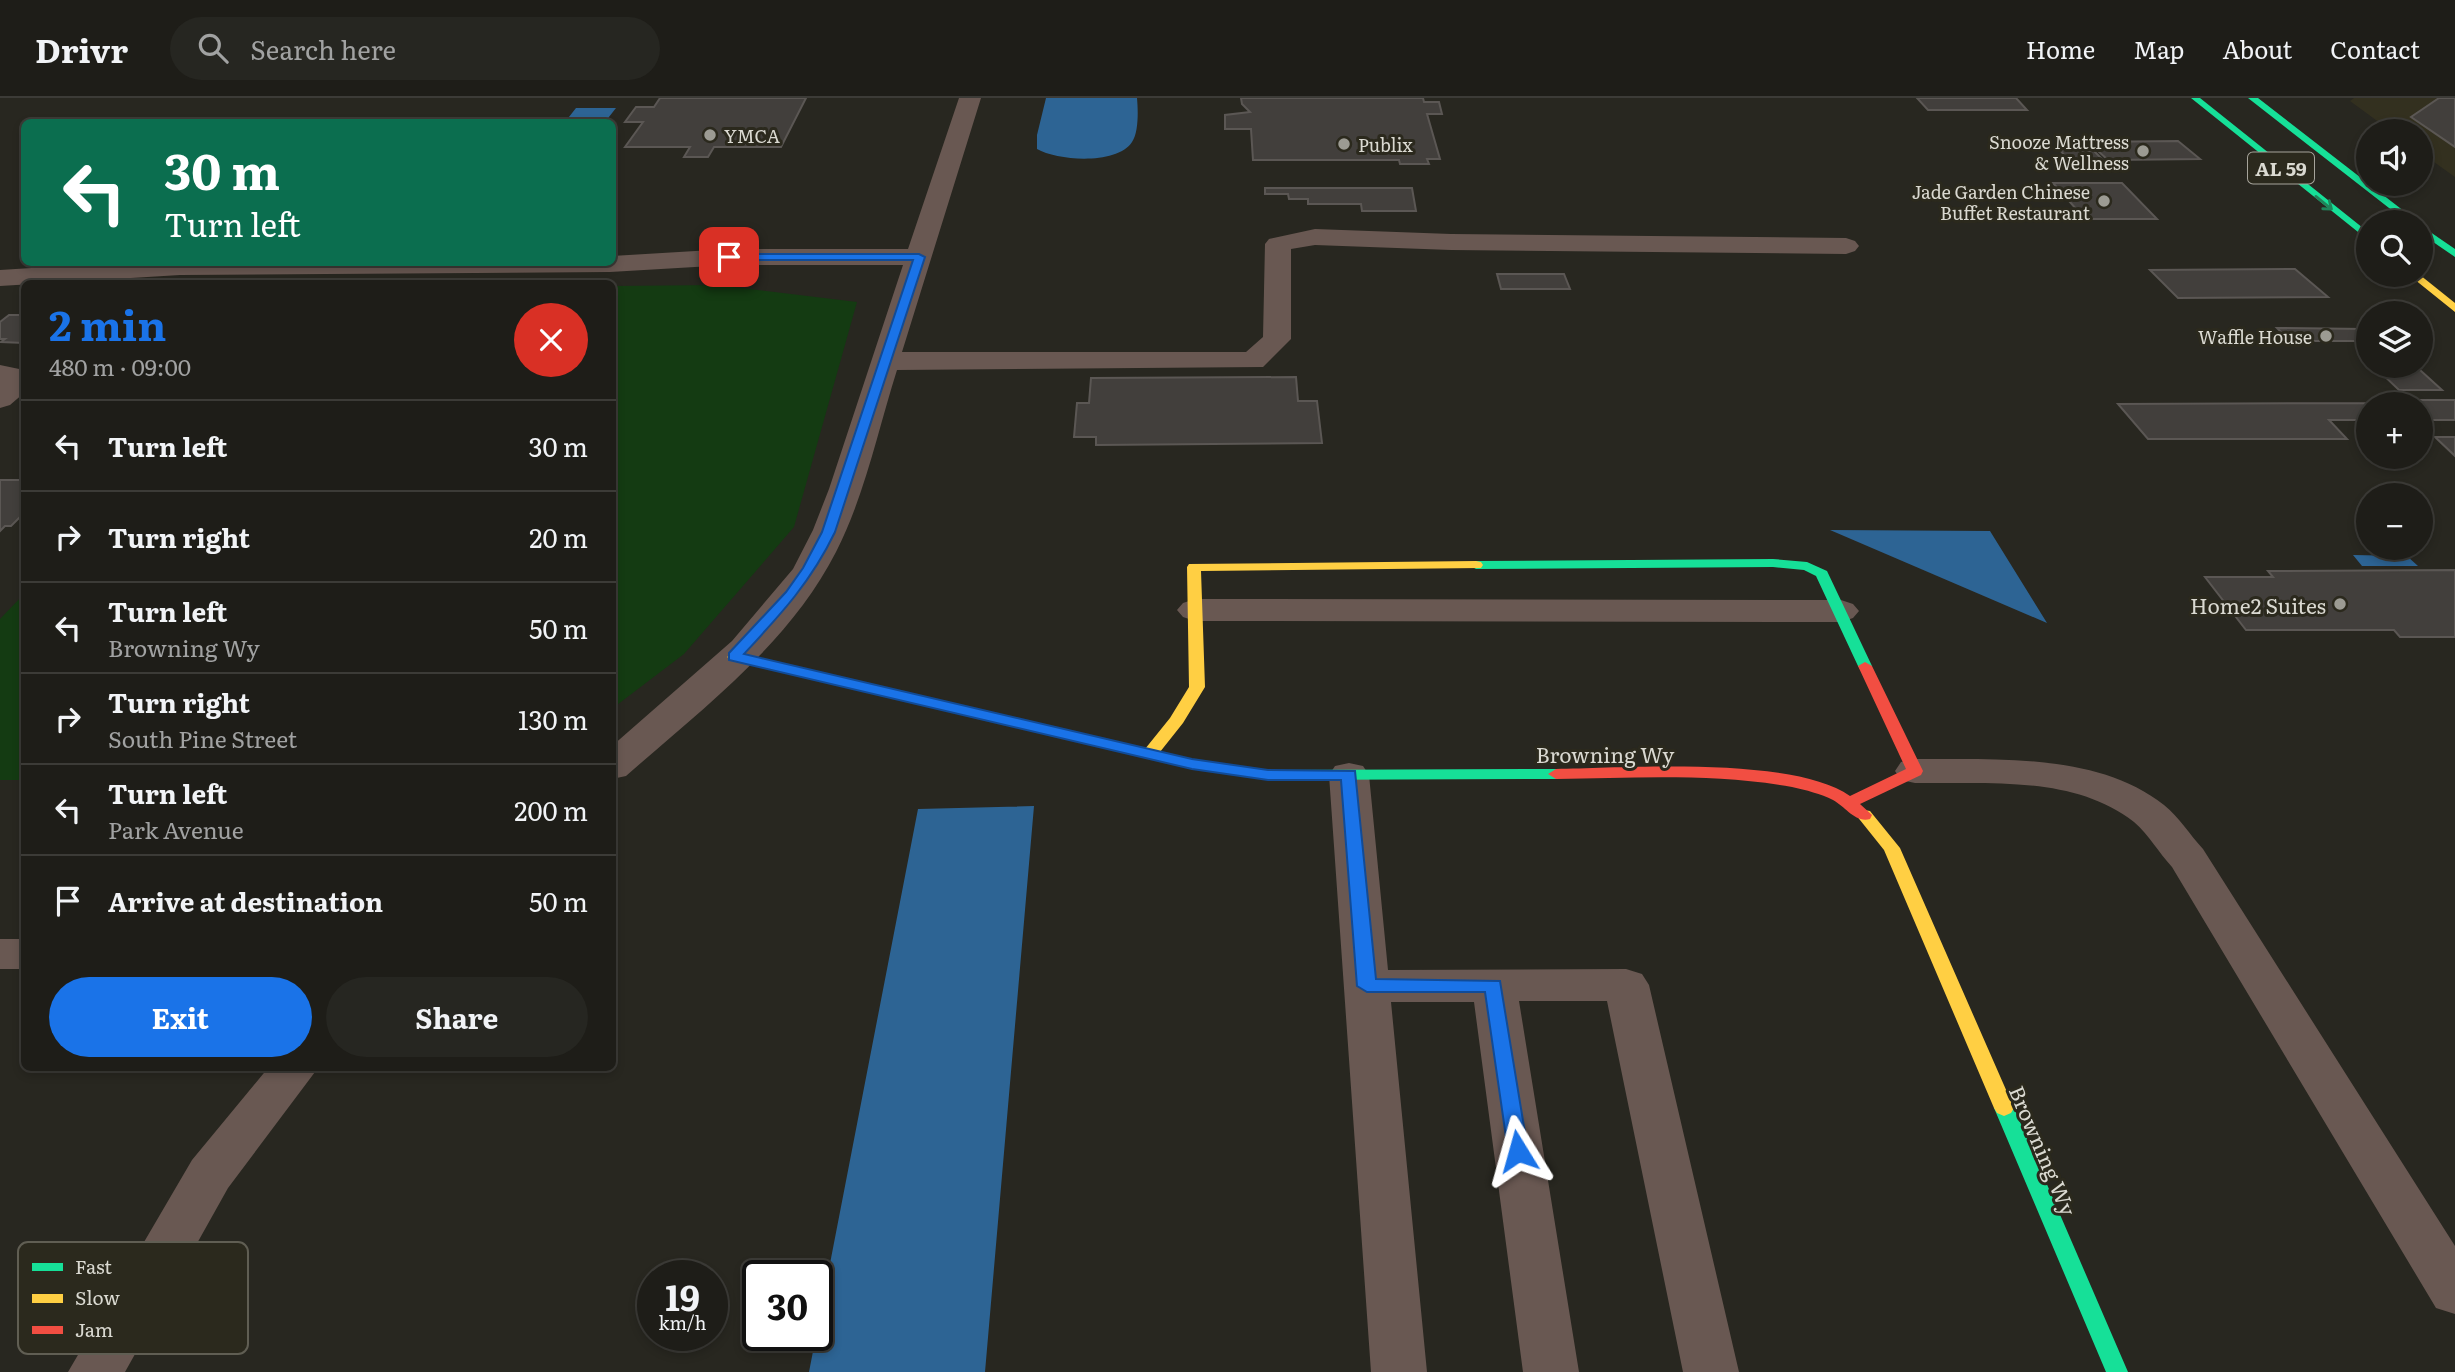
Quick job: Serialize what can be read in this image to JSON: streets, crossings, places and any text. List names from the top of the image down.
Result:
{
  "streets": {
    "street": ["AL 59", "Browning Wy"]
  },
  "places": [
    "YMCA",
    "Publix",
    "Snooze Mattress & Wellness",
    "Jade Garden Chinese Buffet Restaurant",
    "Waffle House",
    "Home2 Suites"
  ],
  "legend": ["Fast", "Slow", "Jam"],
  "page": {
    "header": "Drivr",
    "search": "Search here",
    "nav": [
      "Home",
      "Map",
      "About",
      "Contact"
    ],
    "map_buttons": ["+", "−"],
    "turn": ["30 m", "Turn left"],
    "heading": ["2 min", "480 m · 09:00"],
    "list": [
      {
        "name": "Turn left",
        "value": "30 m"
      },
      {
        "name": "Turn right",
        "value": "20 m"
      },
      {
        "name": "Turn left",
        "note": "Browning Wy",
        "value": "50 m"
      },
      {
        "name": "Turn right",
        "note": "South Pine Street",
        "value": "130 m"
      },
      {
        "name": "Turn left",
        "note": "Park Avenue",
        "value": "200 m"
      },
      {
        "name": "Arrive at destination",
        "value": "50 m"
      }
    ],
    "buttons": ["Exit", "Share"],
    "speed": "19 km/h",
    "limit": "30"
  }
}
